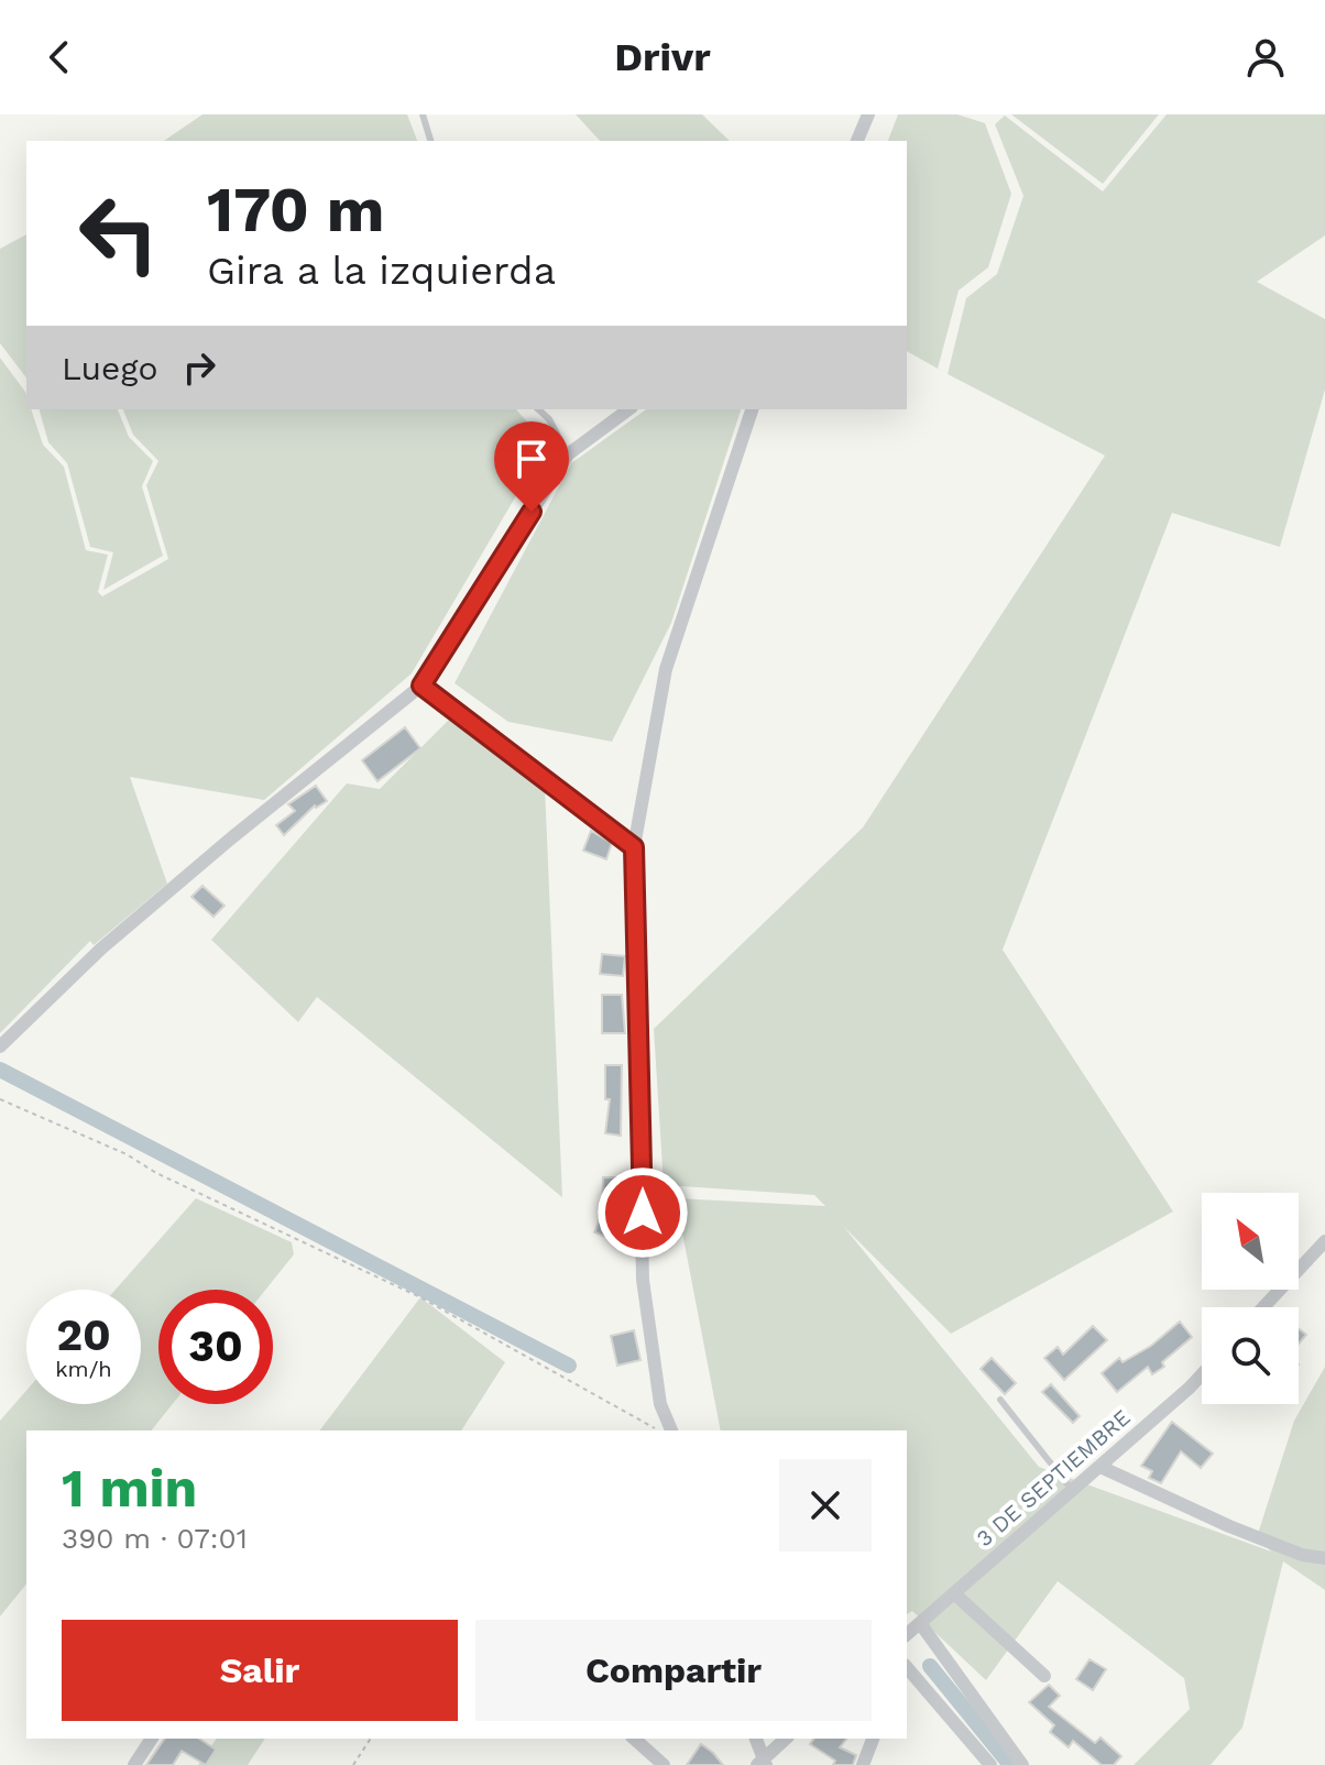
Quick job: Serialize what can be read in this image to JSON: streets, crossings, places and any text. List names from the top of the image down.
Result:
{
  "streets": {
    "street": ["3 DE SEPTIEMBRE"]
  },
  "north": "top left",
  "page": {
    "header": "Drivr",
    "turn": ["170 m", "Gira a la izquierda"],
    "then": "Luego",
    "speed": "20 km/h",
    "limit": "30",
    "heading": ["1 min", "390 m · 07:01"],
    "buttons": ["Salir", "Compartir"]
  }
}
